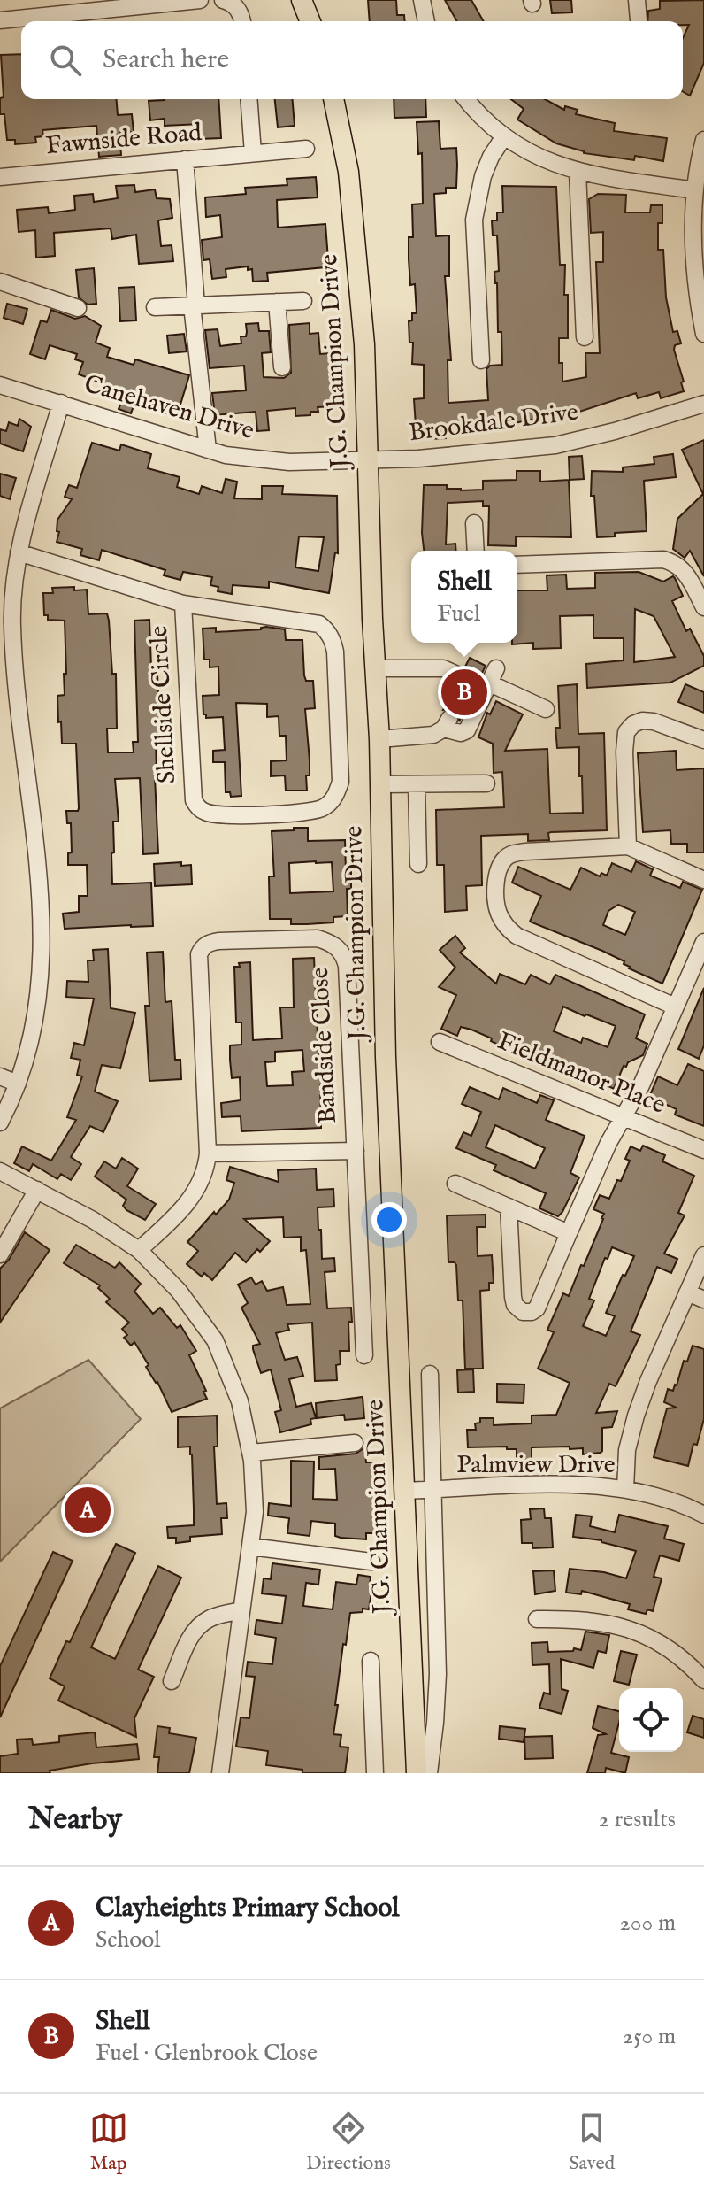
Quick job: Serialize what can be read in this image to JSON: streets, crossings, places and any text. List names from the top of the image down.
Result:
{
  "streets": {
    "main road": ["J.G. Champion Drive"],
    "street": [
      "Fawnside Road",
      "Canehaven Drive",
      "Brookdale Drive",
      "Shellside Circle",
      "Bandside Close",
      "Fieldmanor Place",
      "Palmview Drive"
    ]
  },
  "crossings": [
    ["J.G. Champion Drive", "Canehaven Drive"],
    ["J.G. Champion Drive", "Brookdale Drive"],
    ["J.G. Champion Drive", "Palmview Drive"],
    ["Canehaven Drive", "Brookdale Drive"]
  ],
  "page": {
    "search": "Search here",
    "popup": ["Shell", "Fuel"],
    "pins": ["B", "A"],
    "heading": ["Nearby", "2 results"],
    "list": [
      {
        "mark": "A",
        "name": "Clayheights Primary School",
        "note": "School",
        "value": "200 m"
      },
      {
        "mark": "B",
        "name": "Shell",
        "note": "Fuel · Glenbrook Close",
        "value": "250 m"
      }
    ],
    "nav": ["Map", "Directions", "Saved"]
  }
}
